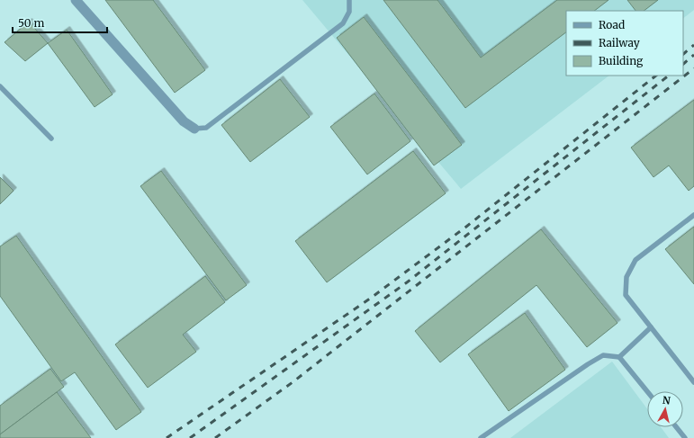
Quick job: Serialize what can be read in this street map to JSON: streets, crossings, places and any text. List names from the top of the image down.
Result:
{
  "legend": ["Road", "Railway", "Building"],
  "scale_bar": "50 m",
  "north": "top"
}
